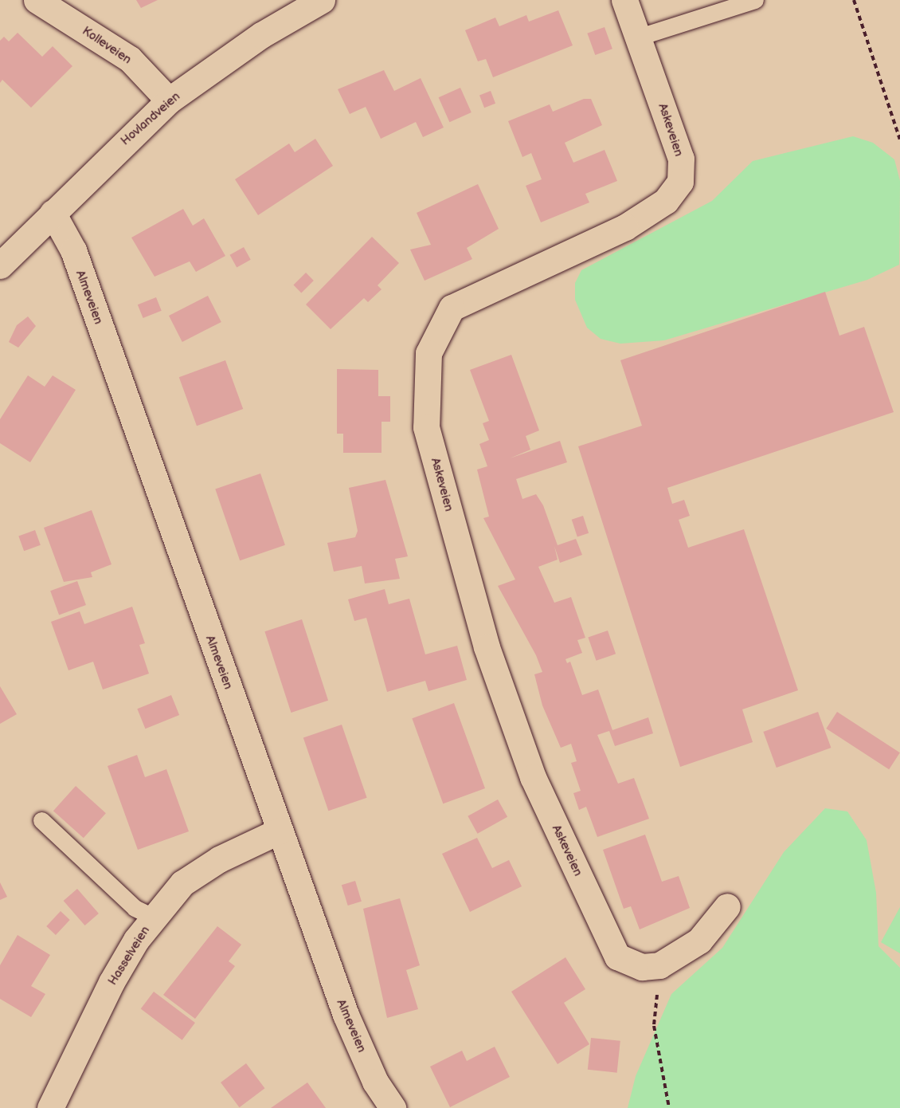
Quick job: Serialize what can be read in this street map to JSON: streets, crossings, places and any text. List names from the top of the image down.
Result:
{
  "streets": {
    "street": [
      "Kolleveien",
      "Hovlandveien",
      "Askeveien",
      "Almeveien",
      "Hasselveien"
    ]
  },
  "crossings": [
    ["Kolleveien", "Hovlandveien"],
    ["Hovlandveien", "Almeveien"],
    ["Almeveien", "Hasselveien"]
  ]
}
